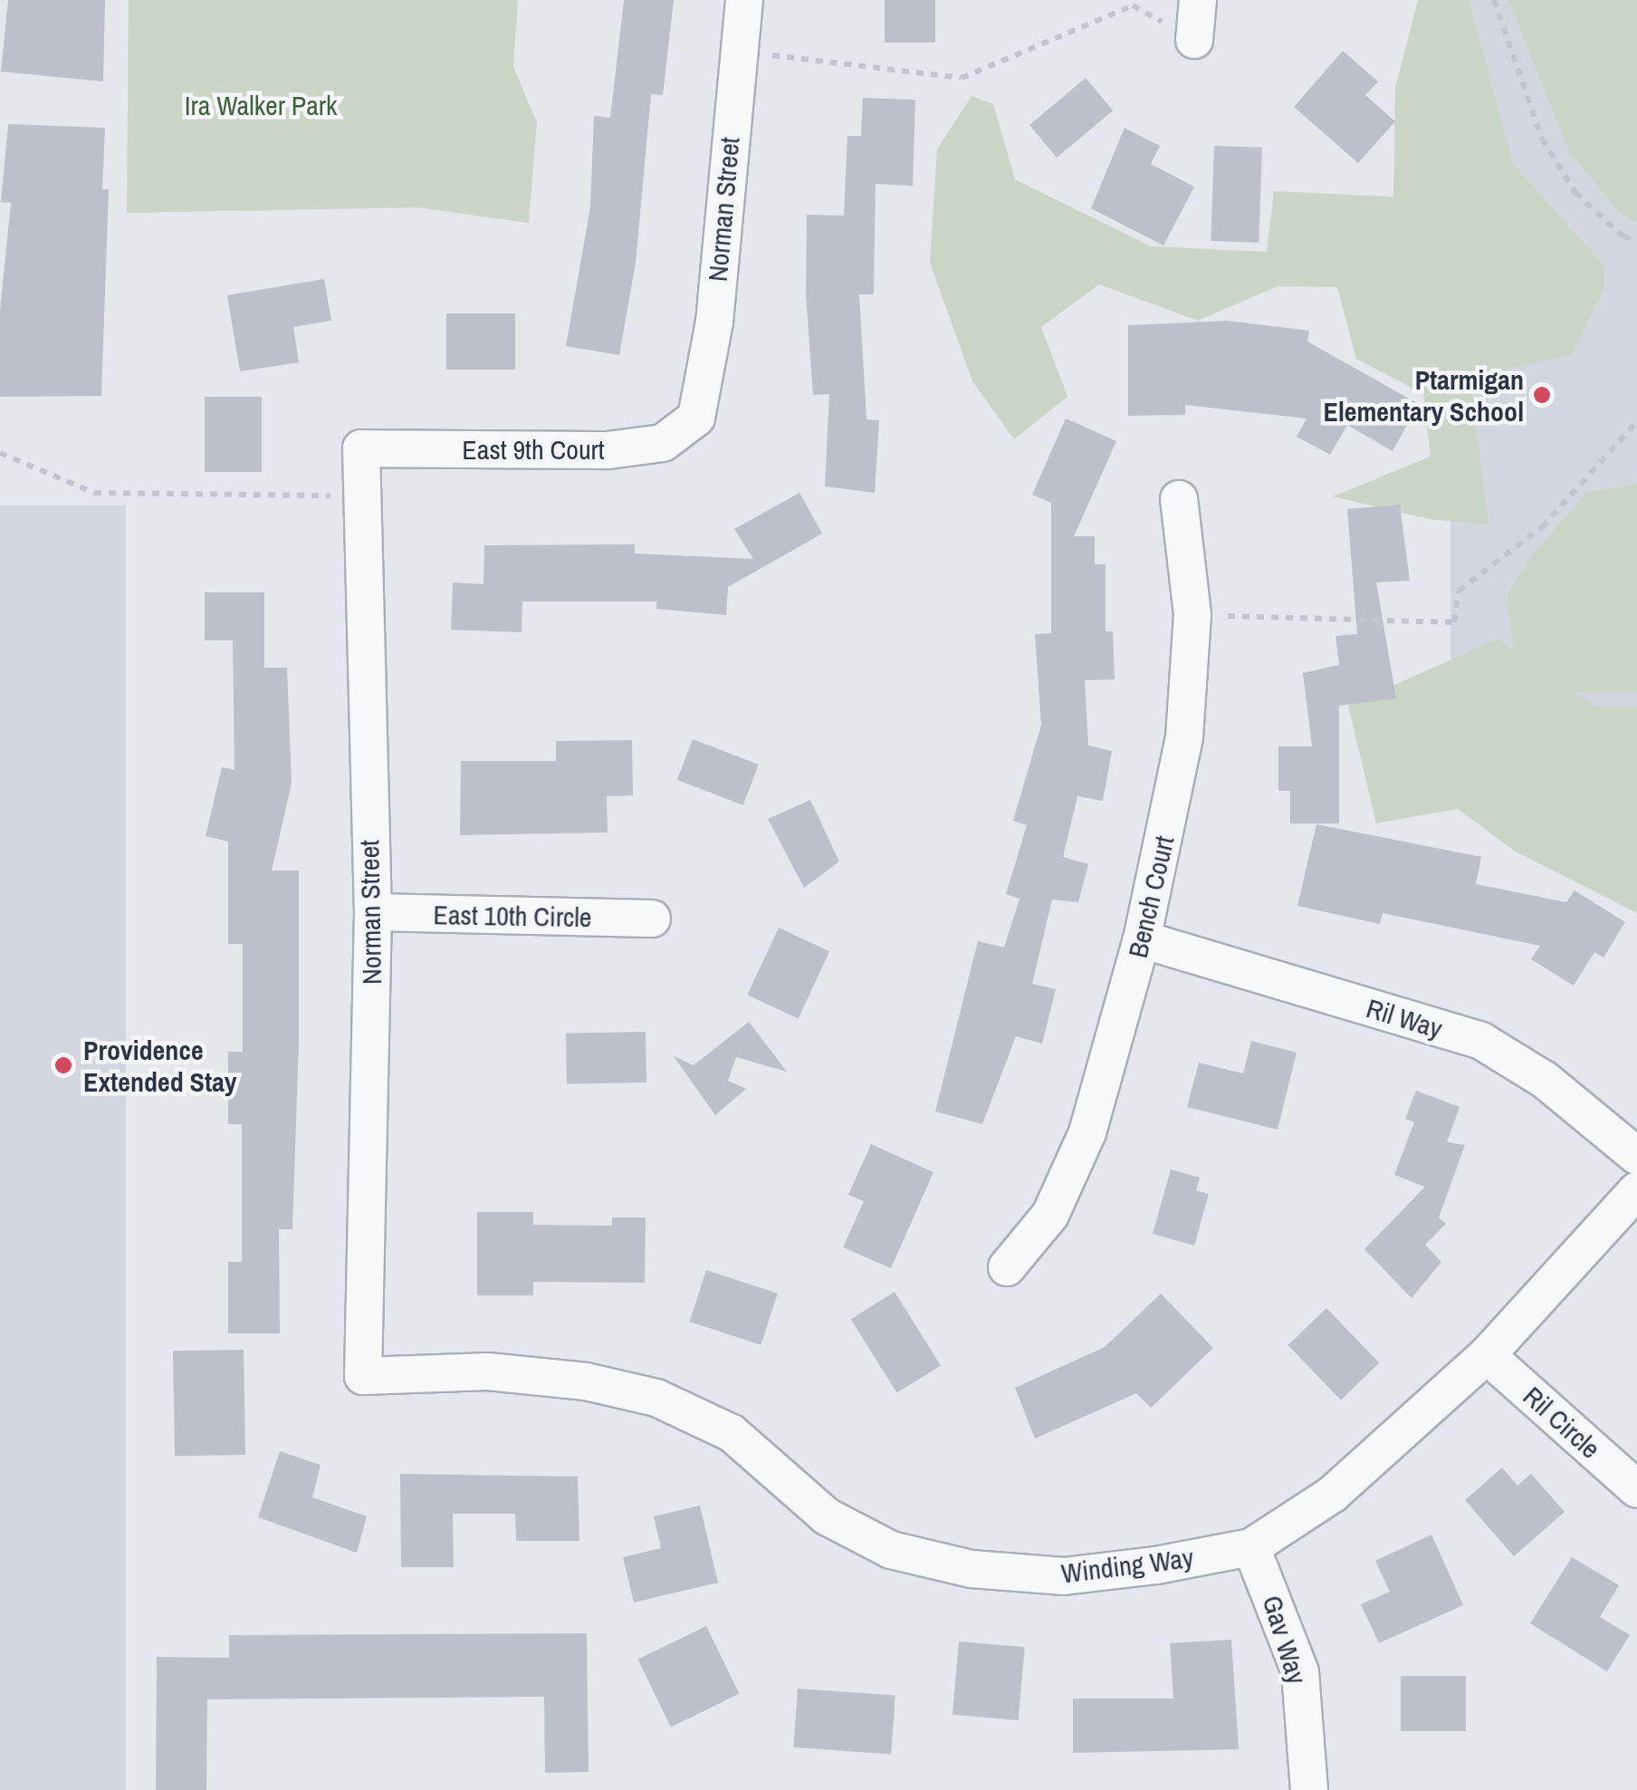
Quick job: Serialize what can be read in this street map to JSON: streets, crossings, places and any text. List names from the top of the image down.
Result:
{
  "streets": {
    "street": [
      "Norman Street",
      "East 9th Court",
      "Bench Court",
      "East 10th Circle",
      "Ril Way",
      "Ril Circle",
      "Winding Way",
      "Gav Way"
    ]
  },
  "crossings": [
    ["Norman Street", "East 9th Court"],
    ["Norman Street", "East 10th Circle"],
    ["Norman Street", "Winding Way"],
    ["Bench Court", "Ril Way"],
    ["Ril Circle", "Winding Way"],
    ["Winding Way", "Gav Way"]
  ],
  "parks": ["Ira Walker Park"],
  "places": ["Ptarmigan Elementary School", "Providence Extended Stay"]
}
